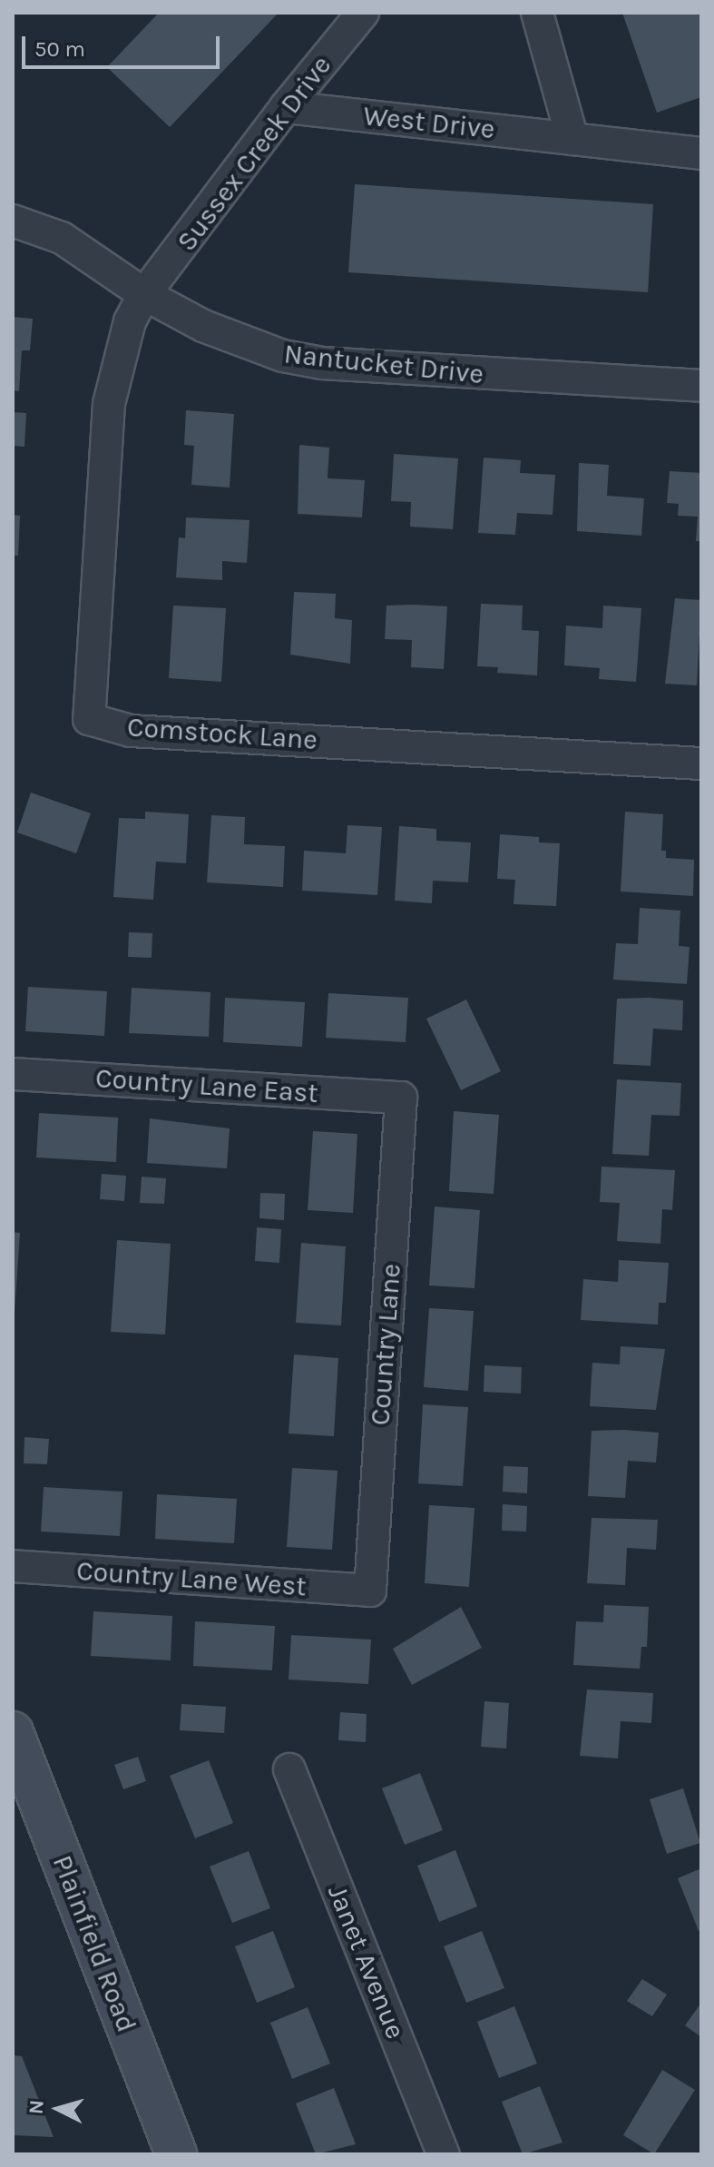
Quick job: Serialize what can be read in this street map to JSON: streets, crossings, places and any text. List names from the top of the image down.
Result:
{
  "streets": {
    "main road": ["Plainfield Road"],
    "street": [
      "West Drive",
      "Sussex Creek Drive",
      "Nantucket Drive",
      "Comstock Lane",
      "Country Lane East",
      "Country Lane",
      "Country Lane West",
      "Janet Avenue"
    ]
  },
  "crossings": [
    ["West Drive", "Sussex Creek Drive"],
    ["Sussex Creek Drive", "Nantucket Drive"],
    ["Sussex Creek Drive", "Comstock Lane"],
    ["Nantucket Drive", "Comstock Lane"],
    ["Country Lane East", "Country Lane"],
    ["Country Lane", "Country Lane West"]
  ],
  "scale_bar": "50 m",
  "north": "left"
}
